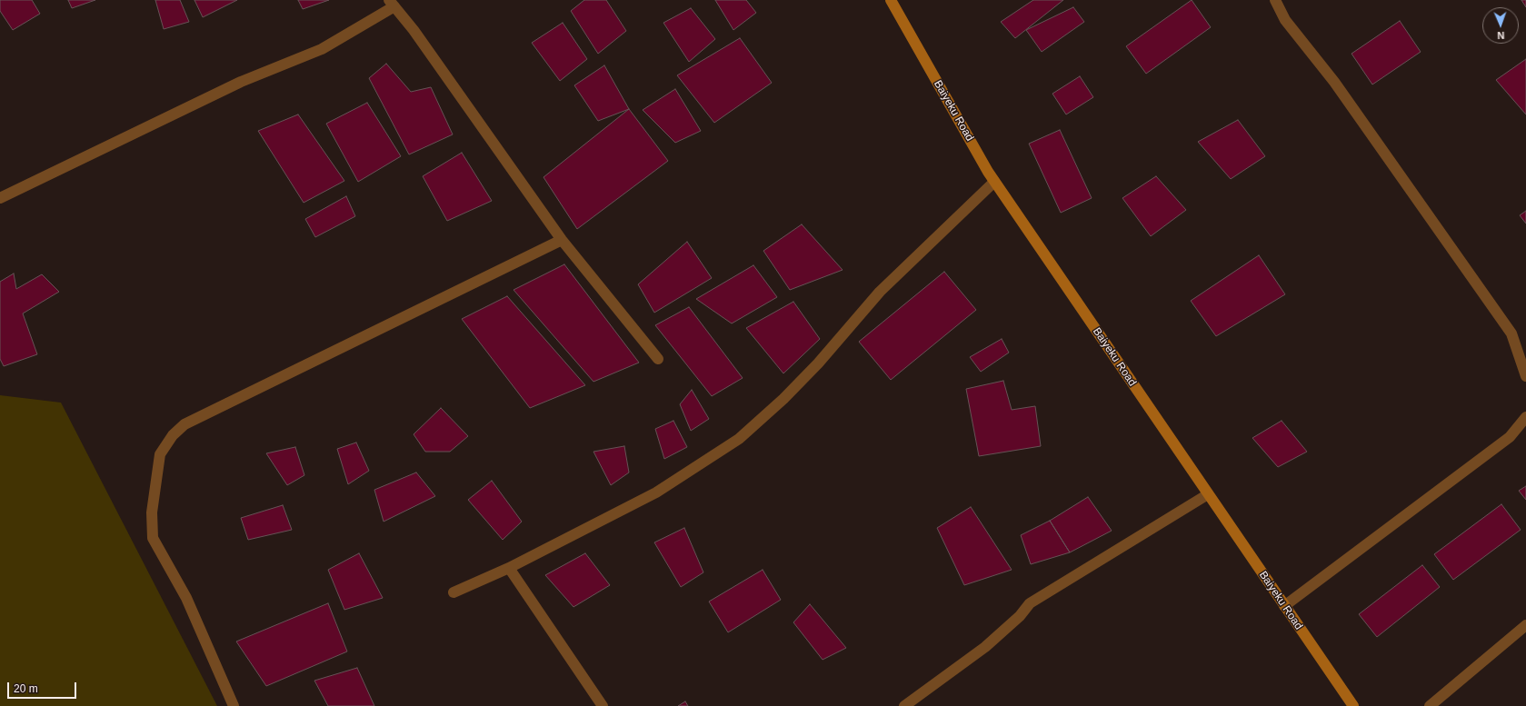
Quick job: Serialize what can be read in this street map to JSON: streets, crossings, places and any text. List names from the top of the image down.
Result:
{
  "streets": {
    "main road": ["Baiyeku Road"]
  },
  "scale_bar": "20 m",
  "north": "bottom"
}
